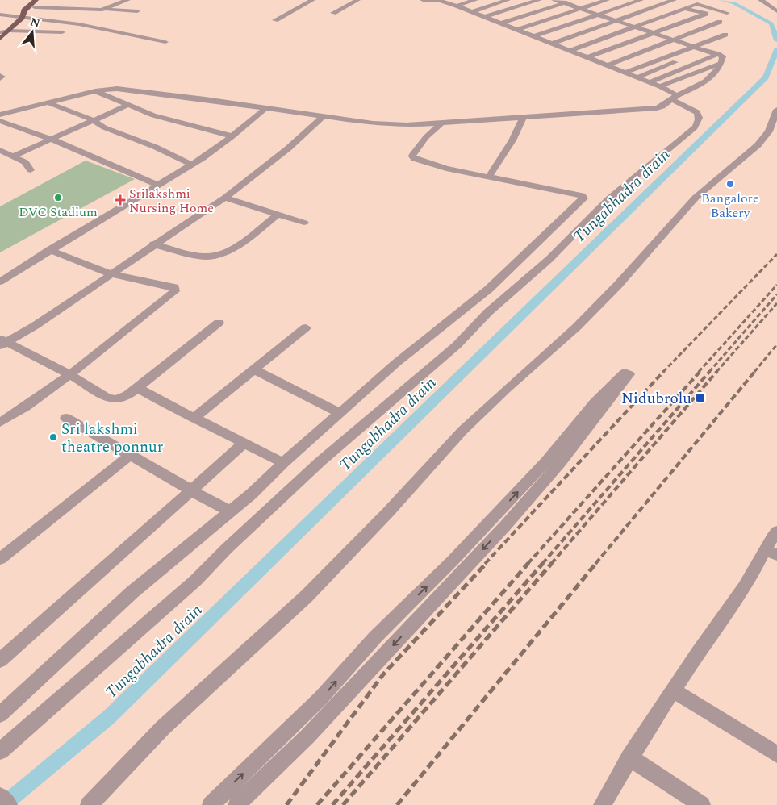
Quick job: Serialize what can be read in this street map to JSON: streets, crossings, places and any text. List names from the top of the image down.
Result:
{
  "water": ["Tungabhadra drain"],
  "places": {
    "other": ["Bangalore Bakery", "DVC Stadium", "Sri lakshmi theatre ponnur"],
    "health": ["Srilakshmi Nursing Home"],
    "transit": ["Nidubrolu"]
  },
  "north": "top"
}
